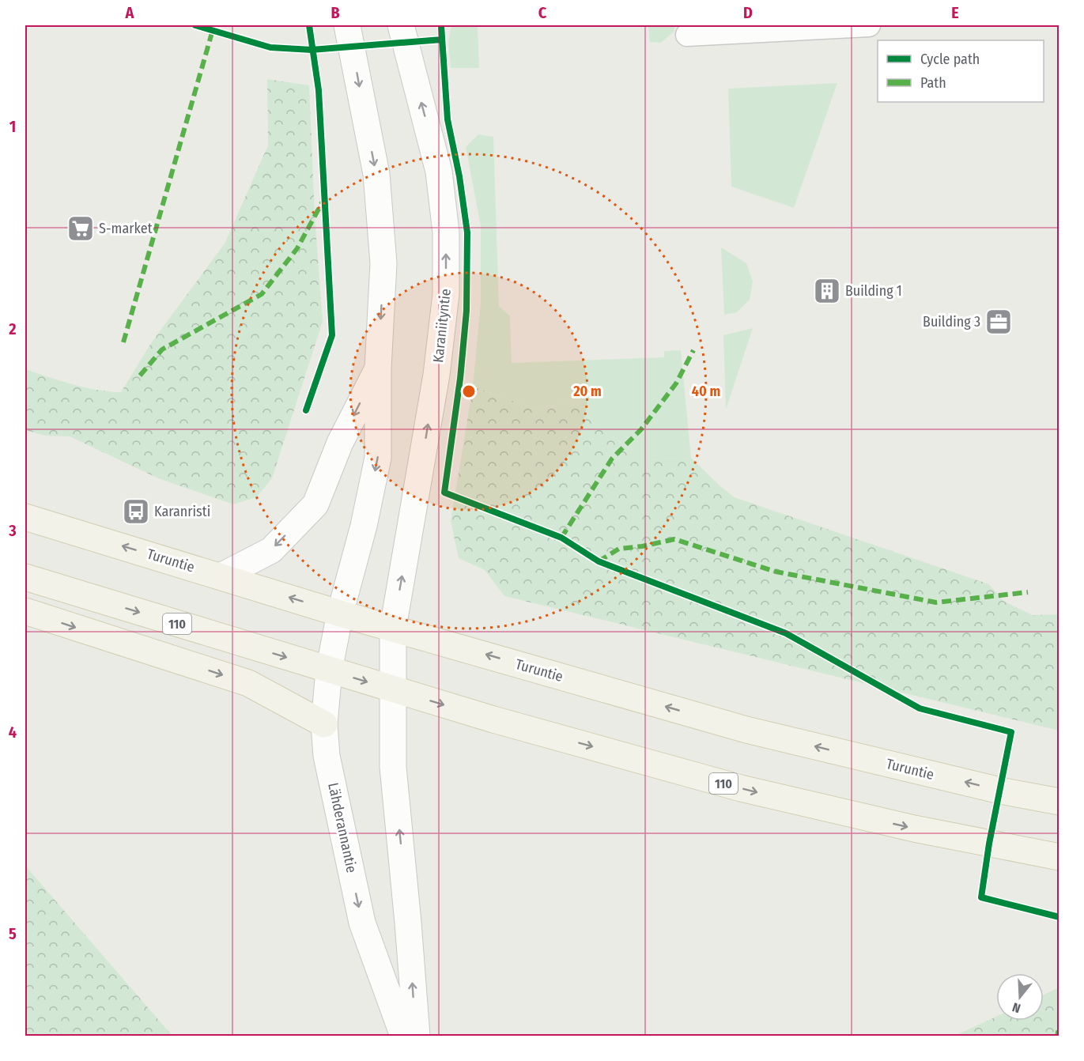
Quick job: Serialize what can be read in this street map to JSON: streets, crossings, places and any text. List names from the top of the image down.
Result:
{
  "streets": {
    "main road": ["Turuntie", "110"],
    "street": ["Karaniityntie", "Lähderannantie"]
  },
  "crossings": [
    ["Karaniityntie", "Turuntie"],
    ["Turuntie", "Lähderannantie"],
    ["110", "Lähderannantie"]
  ],
  "places": {
    "supermarket": ["S-market"],
    "building": ["Building 1"],
    "office": ["Building 3"],
    "bus stop": ["Karanristi"]
  },
  "legend": ["Cycle path", "Path"],
  "north": "bottom",
  "grid": {
    "columns": [
      "A",
      "B",
      "C",
      "D",
      "E"
    ],
    "rows": [
      "1",
      "2",
      "3",
      "4",
      "5"
    ]
  },
  "rings": ["20 m", "40 m"]
}
